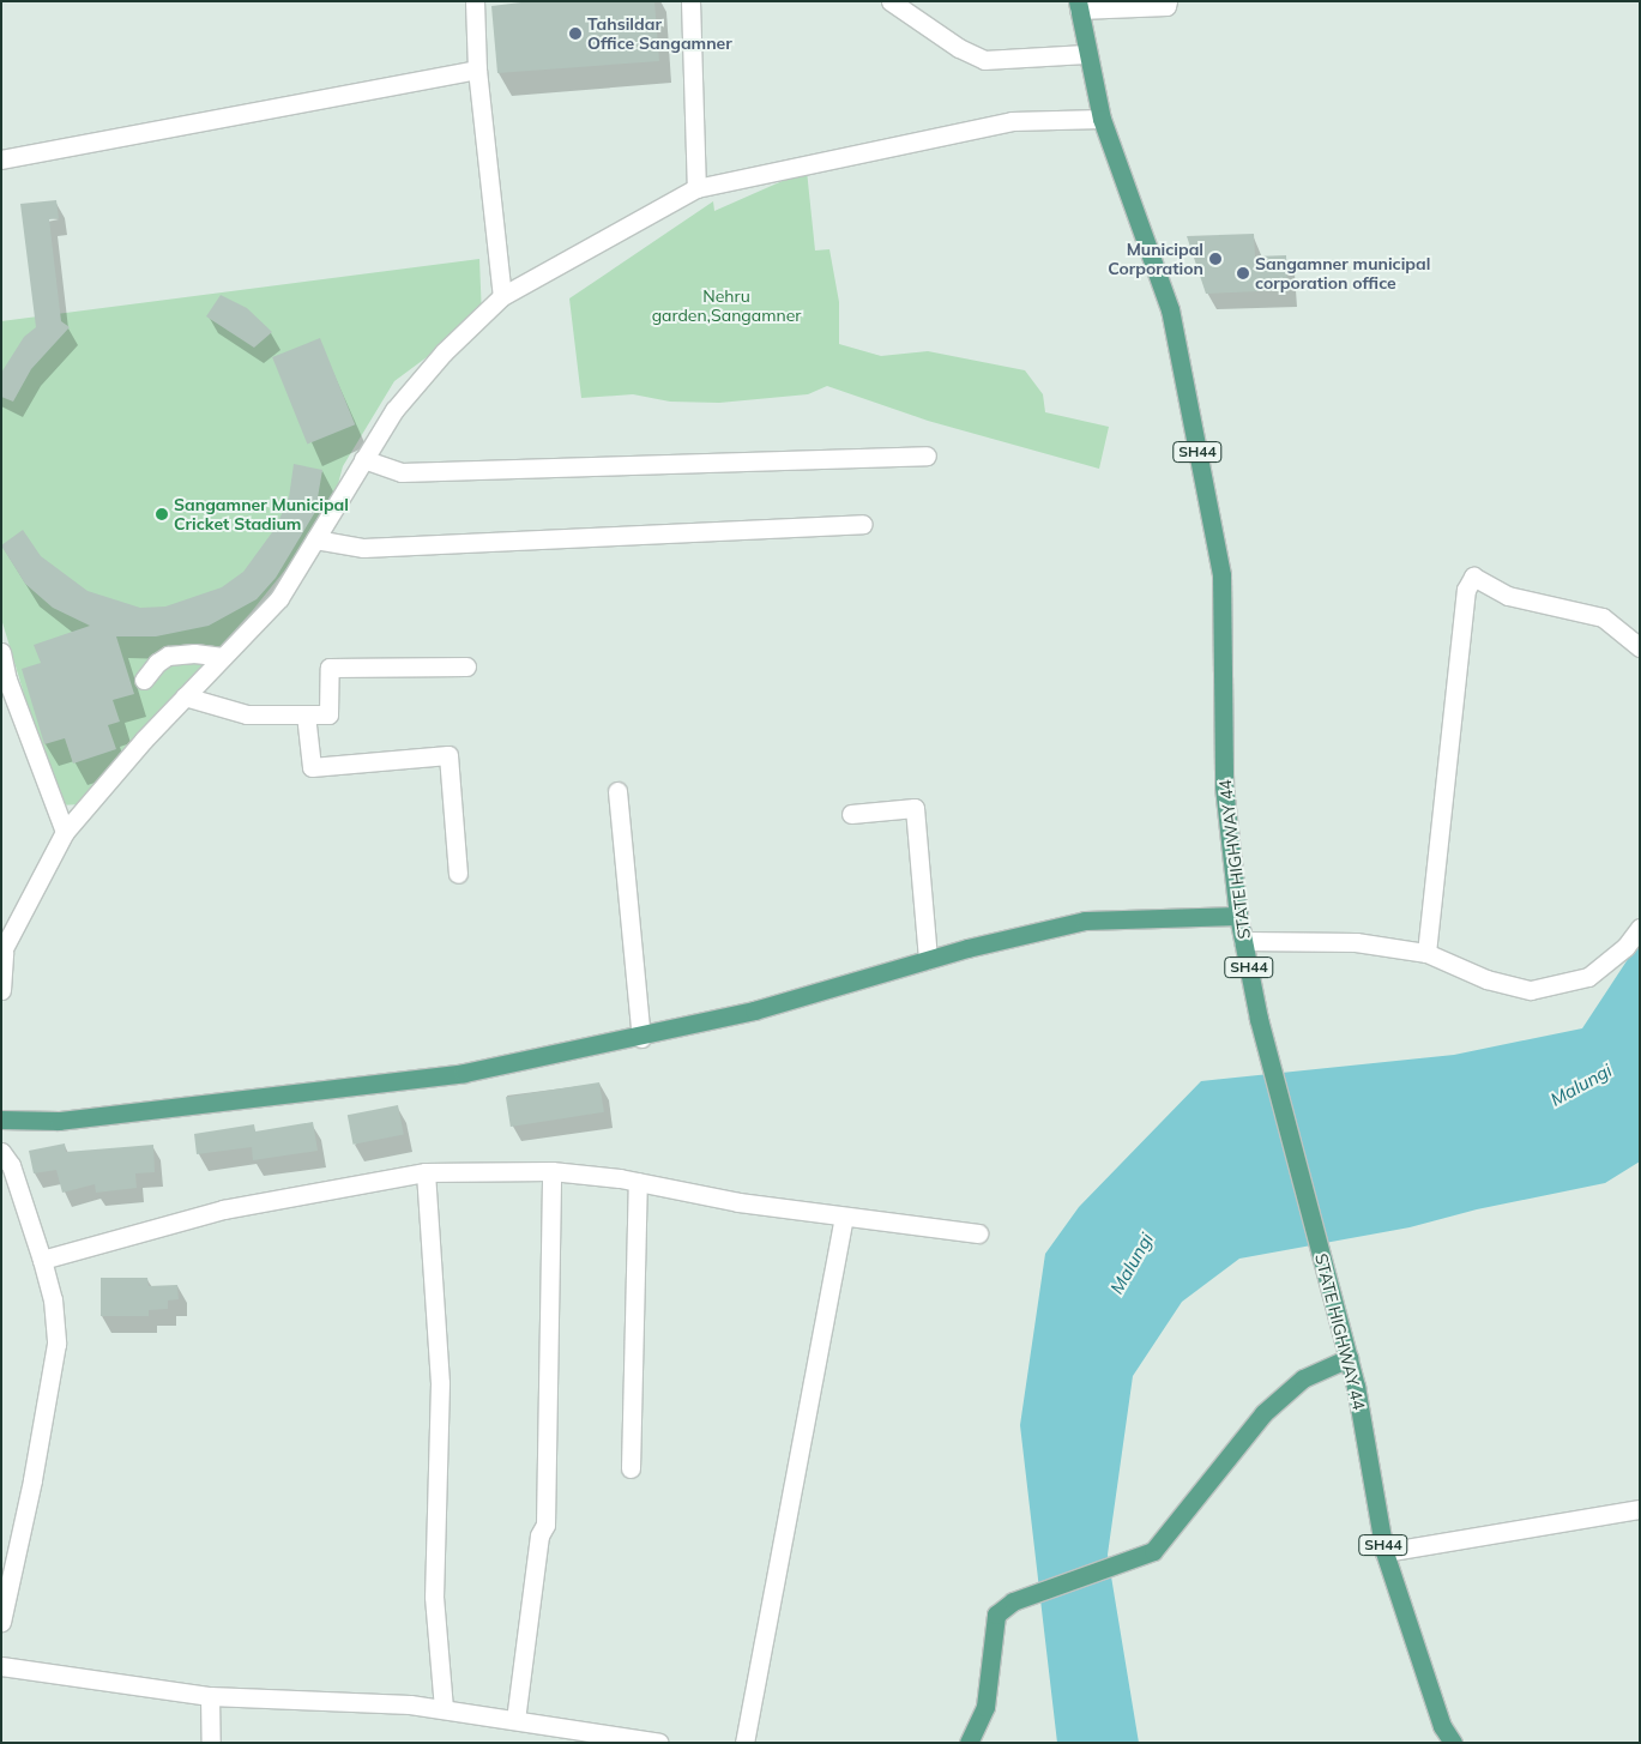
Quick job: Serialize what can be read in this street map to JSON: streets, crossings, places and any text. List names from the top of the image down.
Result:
{
  "streets": {
    "main road": ["SH44", "STATE HIGHWAY 44"]
  },
  "water": ["Malungi"],
  "parks": ["Nehru garden,Sangamner"],
  "places": [
    "Tahsildar Office Sangamner",
    "Municipal Corporation",
    "Sangamner municipal corporation office",
    "Sangamner Municipal Cricket Stadium"
  ]
}
